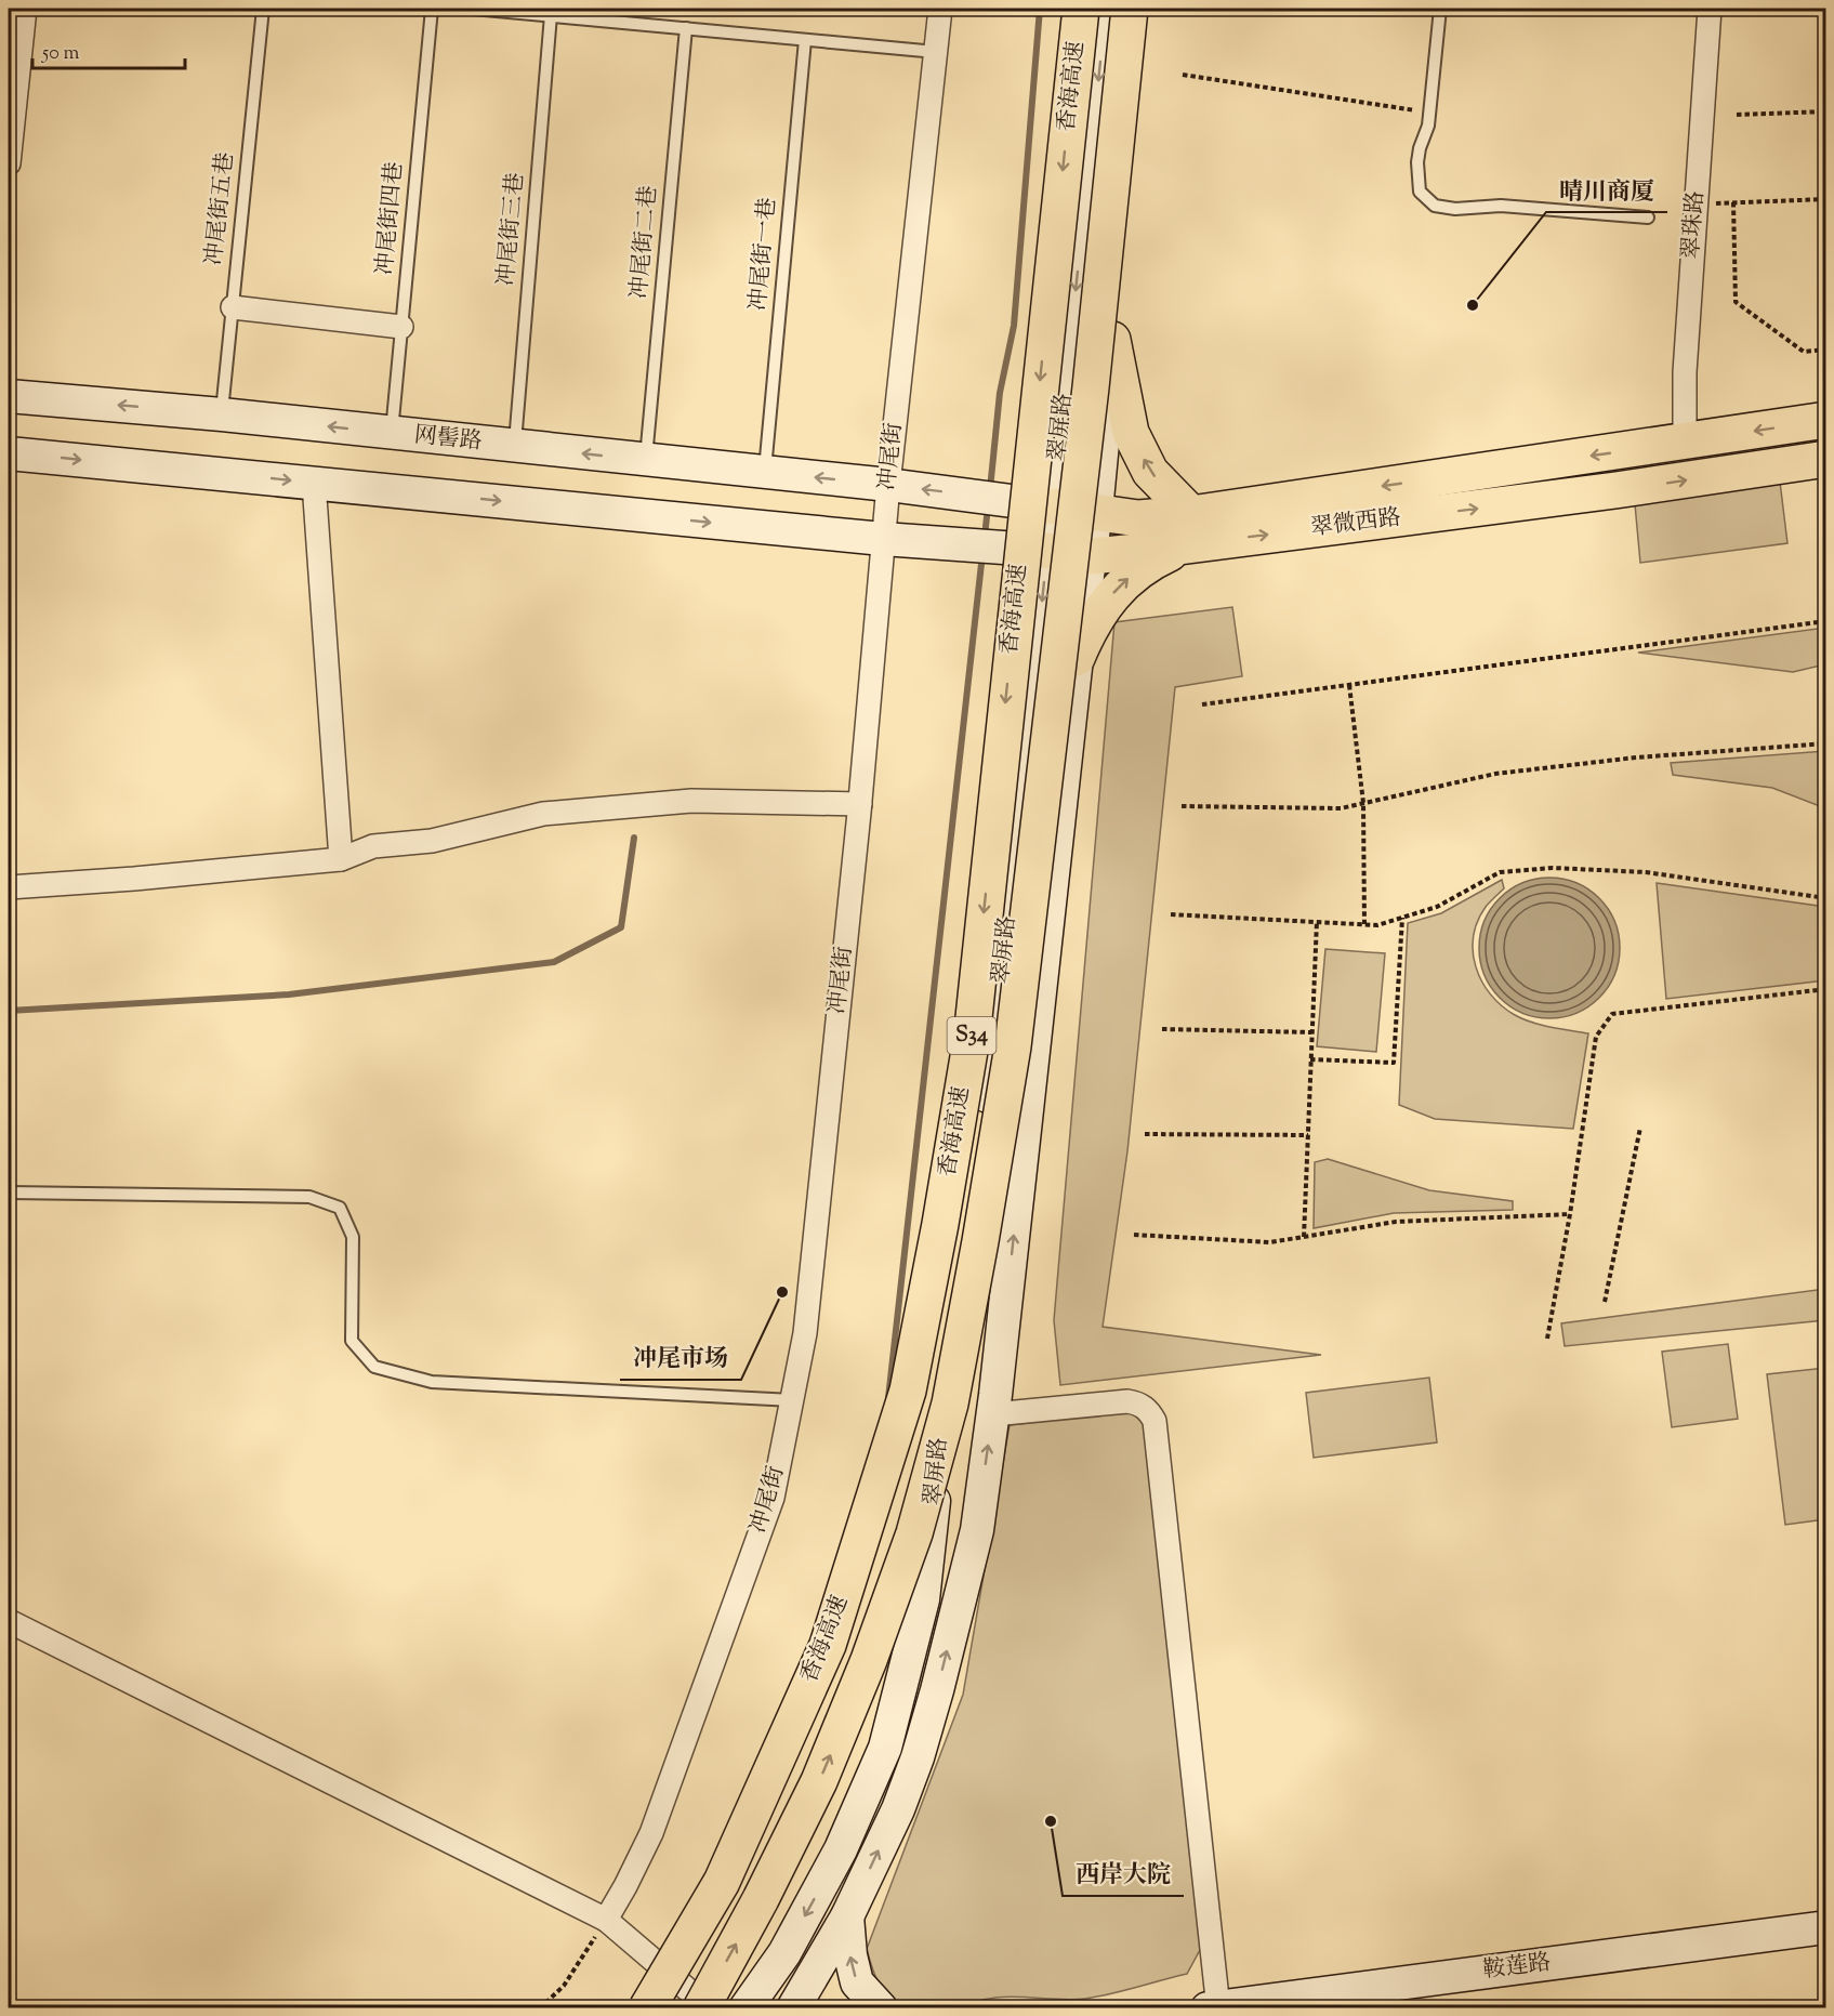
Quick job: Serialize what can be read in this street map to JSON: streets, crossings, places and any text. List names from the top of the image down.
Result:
{
  "streets": {
    "main road": [
      "香海高速",
      "翠屏路",
      "网髻路",
      "翠微西路",
      "S34",
      "鞍莲路"
    ],
    "street": ["翠珠路", "冲尾街"],
    "lane": [
      "冲尾街五巷",
      "冲尾街四巷",
      "冲尾街三巷",
      "冲尾街二巷",
      "冲尾街一巷"
    ]
  },
  "crossings": [
    ["冲尾街五巷", "网髻路"],
    ["冲尾街四巷", "网髻路"],
    ["翠珠路", "翠微西路"],
    ["冲尾街三巷", "网髻路"],
    ["冲尾街二巷", "网髻路"],
    ["冲尾街一巷", "网髻路"],
    ["翠屏路", "翠微西路"],
    ["网髻路", "冲尾街"],
    ["网髻路", "翠微西路"],
    ["冲尾街", "翠微西路"]
  ],
  "one_way": ["网髻路"],
  "places": ["晴川商厦", "冲尾市场", "西岸大院"],
  "scale_bar": "50 m"
}
